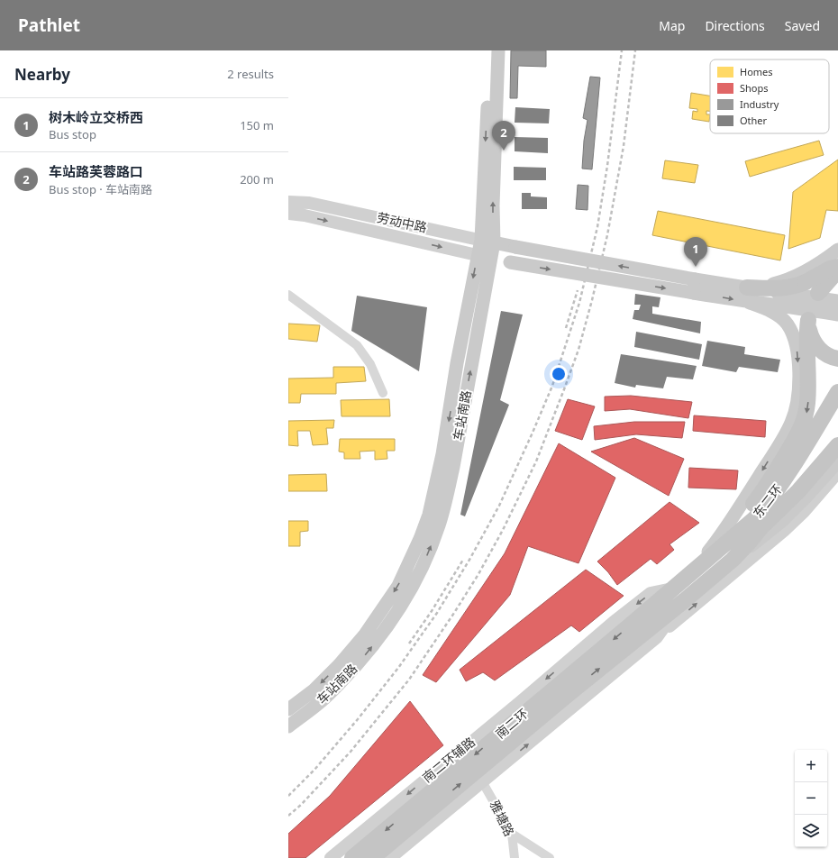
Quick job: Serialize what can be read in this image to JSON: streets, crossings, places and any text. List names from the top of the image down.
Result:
{
  "streets": {
    "highway": ["东二环", "南二环"],
    "main road": ["劳动中路", "车站南路", "南二环辅路"],
    "street": ["雅塘路"]
  },
  "crossings": [
    ["劳动中路", "车站南路"],
    ["东二环", "南二环"],
    ["东二环", "南二环辅路"],
    ["南二环", "南二环辅路"]
  ],
  "legend": [
    "Homes",
    "Shops",
    "Industry",
    "Other"
  ],
  "page": {
    "header": "Pathlet",
    "nav": ["Map", "Directions", "Saved"],
    "heading": ["Nearby", "2 results"],
    "list": [
      {
        "mark": "1",
        "name": "树木岭立交桥西",
        "note": "Bus stop",
        "value": "150 m"
      },
      {
        "mark": "2",
        "name": "车站路芙蓉路口",
        "note": "Bus stop · 车站南路",
        "value": "200 m"
      }
    ],
    "pins": ["2", "1"],
    "map_buttons": ["+", "−"]
  }
}
